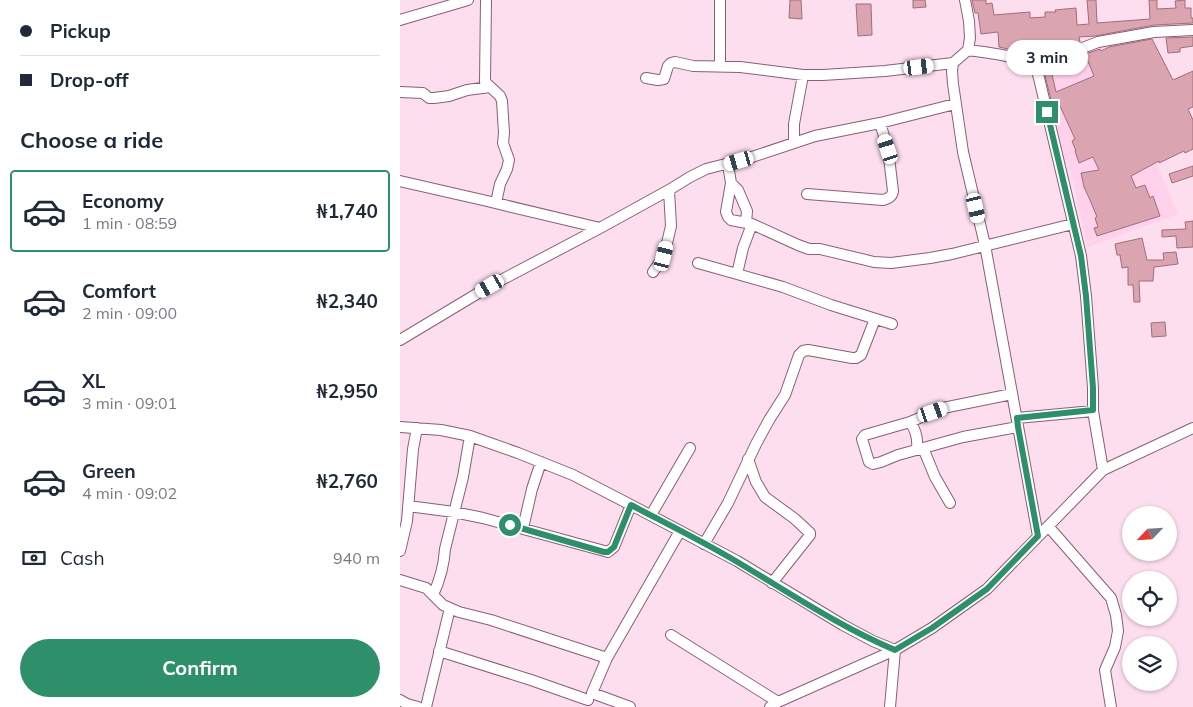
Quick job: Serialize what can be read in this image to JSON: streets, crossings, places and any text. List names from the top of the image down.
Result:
{
  "north": "bottom left",
  "page": {
    "banner": ["Pickup", "Drop-off"],
    "bubble": "3 min",
    "heading": "Choose a ride",
    "list": [
      {
        "name": "Economy",
        "note": "1 min · 08:59",
        "value": "₦1,740"
      },
      {
        "name": "Comfort",
        "note": "2 min · 09:00",
        "value": "₦2,340"
      },
      {
        "name": "XL",
        "note": "3 min · 09:01",
        "value": "₦2,950"
      },
      {
        "name": "Green",
        "note": "4 min · 09:02",
        "value": "₦2,760"
      }
    ],
    "pay": ["Cash", "940 m"],
    "buttons": "Confirm"
  }
}
